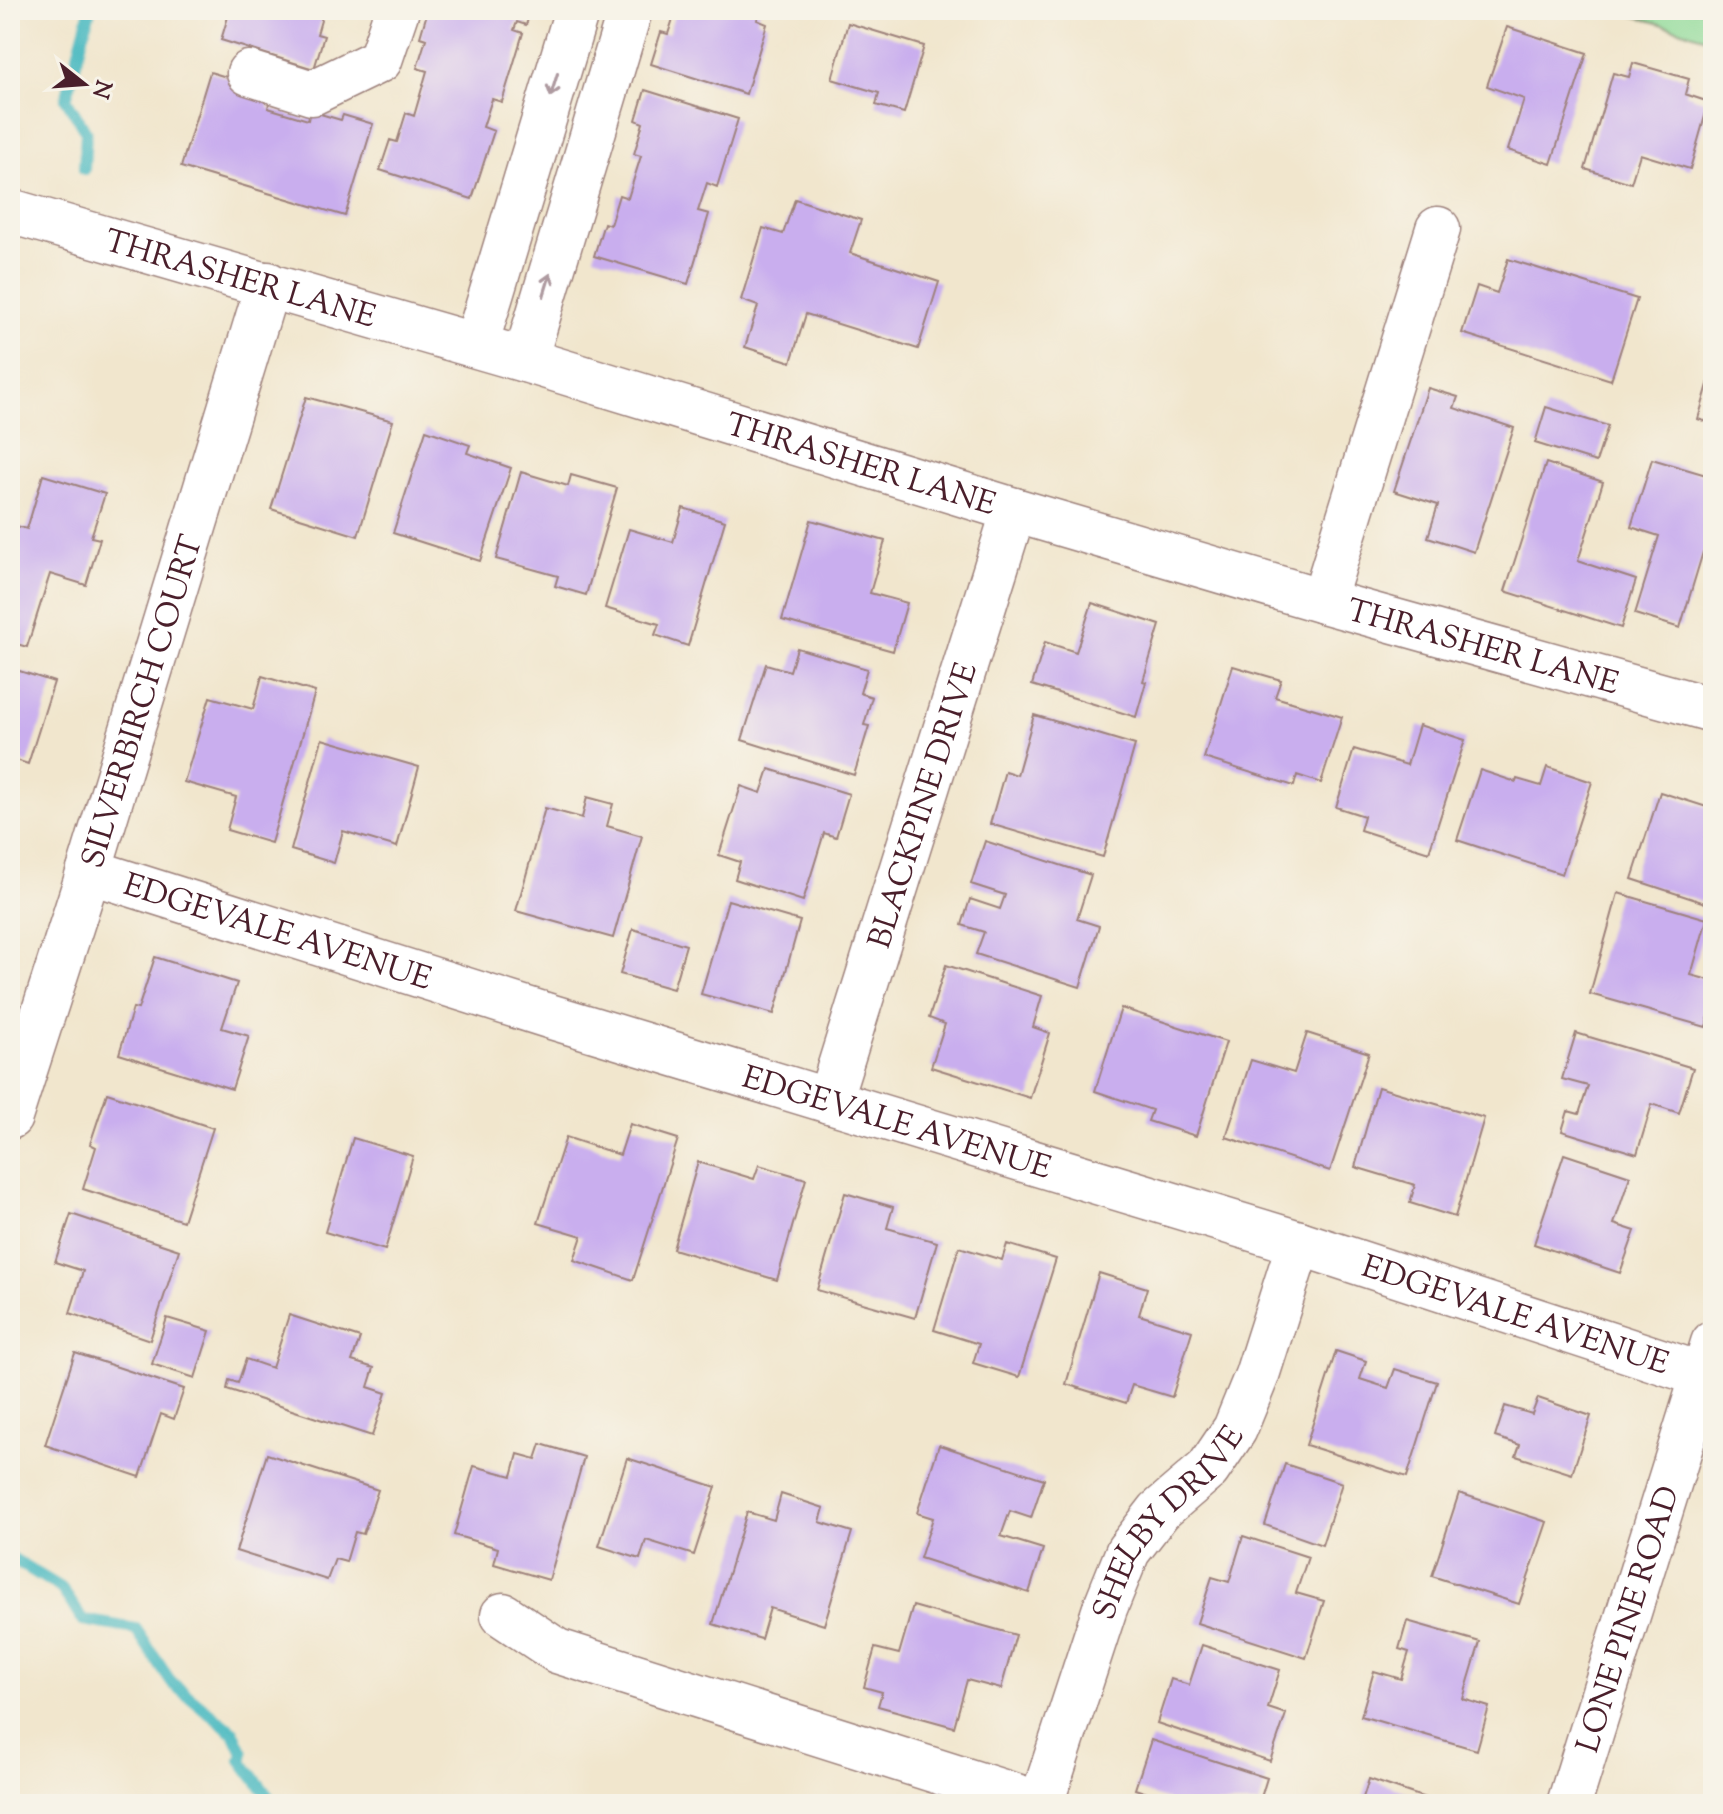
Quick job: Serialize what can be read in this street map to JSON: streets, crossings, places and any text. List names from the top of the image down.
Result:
{
  "streets": {
    "street": [
      "THRASHER LANE",
      "SILVERBIRCH COURT",
      "BLACKPINE DRIVE",
      "EDGEVALE AVENUE",
      "SHELBY DRIVE",
      "LONE PINE ROAD"
    ]
  },
  "crossings": [
    ["THRASHER LANE", "SILVERBIRCH COURT"],
    ["THRASHER LANE", "BLACKPINE DRIVE"],
    ["SILVERBIRCH COURT", "EDGEVALE AVENUE"],
    ["BLACKPINE DRIVE", "EDGEVALE AVENUE"],
    ["EDGEVALE AVENUE", "SHELBY DRIVE"],
    ["EDGEVALE AVENUE", "LONE PINE ROAD"]
  ],
  "north": "right"
}
